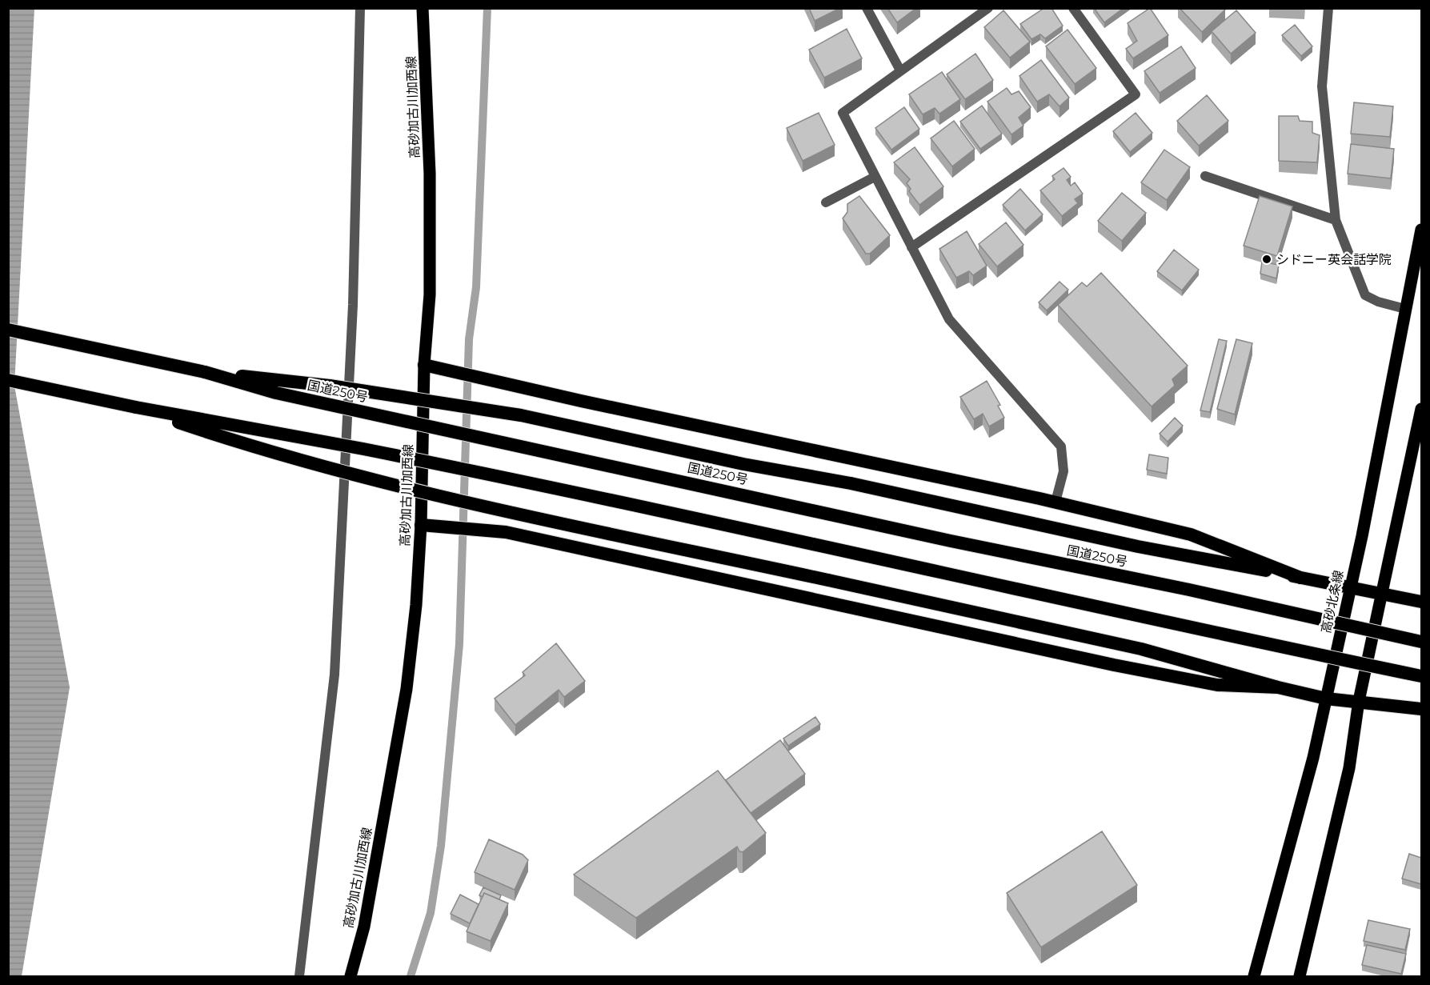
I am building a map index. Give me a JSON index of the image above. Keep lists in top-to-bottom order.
{
  "streets": {
    "highway": ["国道250号"],
    "main road": ["高砂加古川加西線", "高砂北条線"]
  },
  "places": ["シドニー英会話学院"]
}
